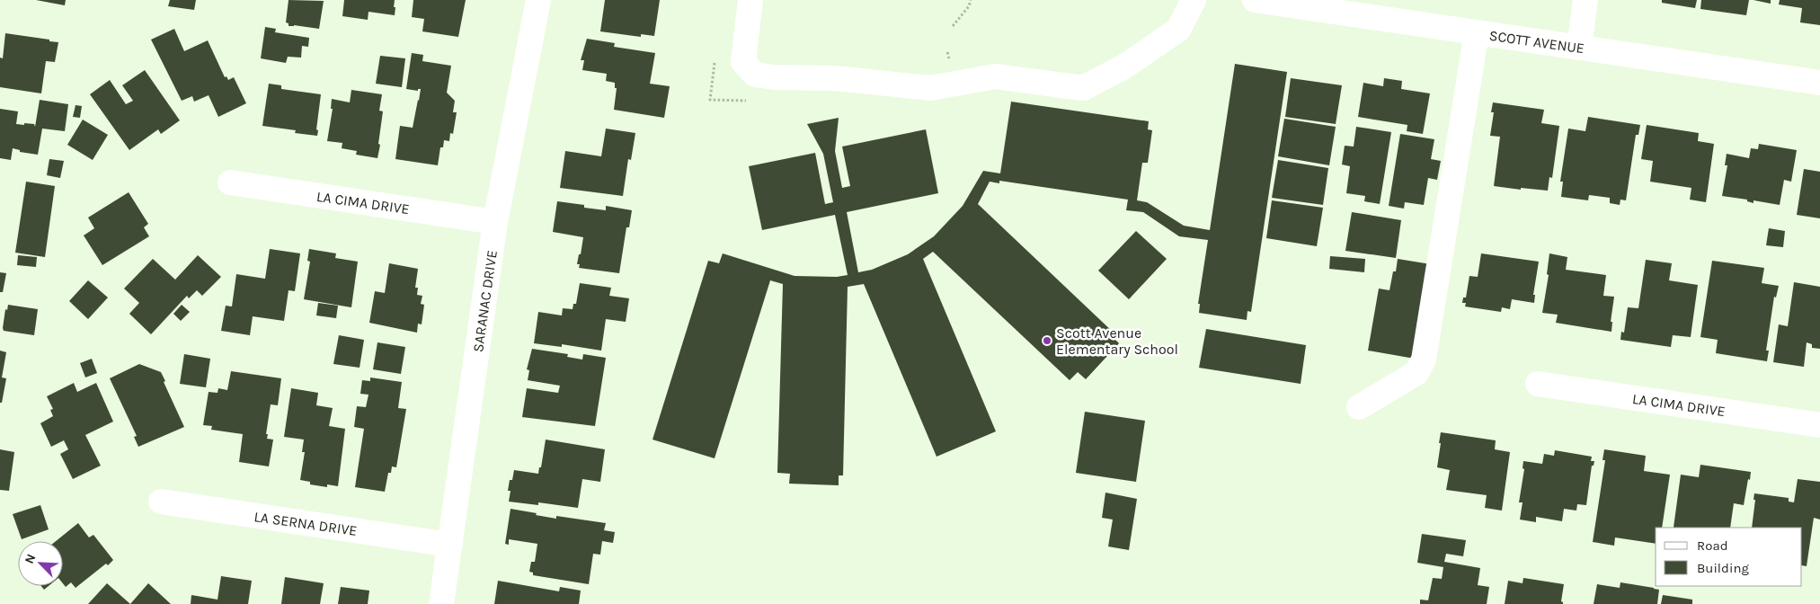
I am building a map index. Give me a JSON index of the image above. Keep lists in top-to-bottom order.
{
  "streets": {
    "street": [
      "SCOTT AVENUE",
      "LA CIMA DRIVE",
      "SARANAC DRIVE",
      "LA SERNA DRIVE"
    ]
  },
  "crossings": [
    ["LA CIMA DRIVE", "SARANAC DRIVE"],
    ["SARANAC DRIVE", "LA SERNA DRIVE"]
  ],
  "places": ["Scott Avenue Elementary School"],
  "legend": ["Road", "Building"],
  "north": "top left"
}
